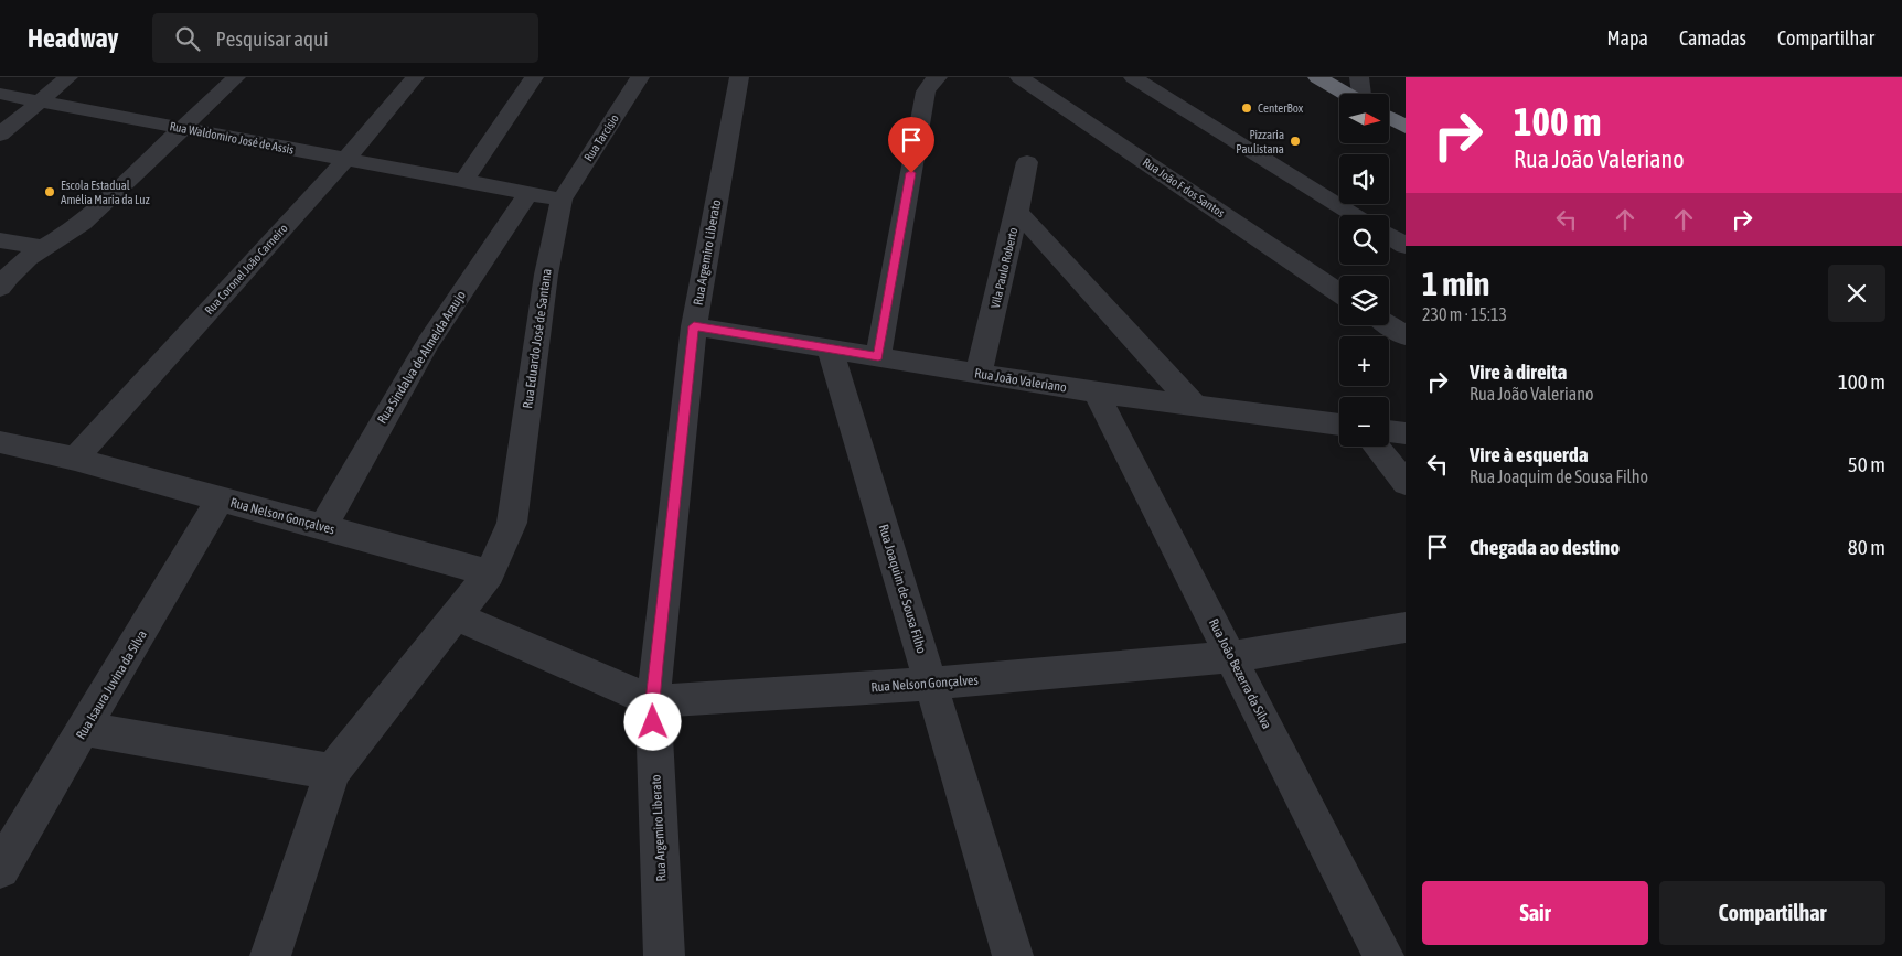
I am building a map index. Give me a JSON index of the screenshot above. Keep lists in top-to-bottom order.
{
  "streets": {
    "street": [
      "Rua Waldomiro José de Assis",
      "Rua Tarcisio",
      "Rua João F dos Santos",
      "Rua Argemiro Liberato",
      "Vila Paulo Roberto",
      "Rua Coronel João Carneiro",
      "Rua Eduardo José de Santana",
      "Rua Sindalva de Almeida Araujo",
      "Rua João Valeriano",
      "Rua Nelson Gonçalves",
      "Rua Joaquim de Sousa Filho",
      "Rua Joāo Bezerra da Silva",
      "Rua Isaura Juvina da Silva"
    ]
  },
  "crossings": [
    ["Rua Waldomiro José de Assis", "Rua Coronel João Carneiro"],
    ["Rua Tarcisio", "Rua Eduardo José de Santana"],
    ["Rua Argemiro Liberato", "Rua João Valeriano"],
    ["Rua Argemiro Liberato", "Rua Nelson Gonçalves"],
    ["Vila Paulo Roberto", "Rua João Valeriano"],
    ["Rua Coronel João Carneiro", "Rua Nelson Gonçalves"],
    ["Rua Eduardo José de Santana", "Rua Nelson Gonçalves"],
    ["Rua Sindalva de Almeida Araujo", "Rua Nelson Gonçalves"],
    ["Rua João Valeriano", "Rua Joaquim de Sousa Filho"],
    ["Rua João Valeriano", "Rua Joāo Bezerra da Silva"],
    ["Rua Nelson Gonçalves", "Rua Joaquim de Sousa Filho"],
    ["Rua Nelson Gonçalves", "Rua Joāo Bezerra da Silva"],
    ["Rua Nelson Gonçalves", "Rua Isaura Juvina da Silva"]
  ],
  "places": ["CenterBox", "Pizzaria Paulistana", "Escola Estadual Amélia Maria da Luz"],
  "north": "right",
  "page": {
    "header": "Headway",
    "search": "Pesquisar aqui",
    "nav": ["Mapa", "Camadas", "Compartilhar"],
    "turn": ["100 m", "Rua João Valeriano"],
    "map_buttons": ["+", "−"],
    "heading": ["1 min", "230 m · 15:13"],
    "list": [
      {
        "name": "Vire à direita",
        "note": "Rua João Valeriano",
        "value": "100 m"
      },
      {
        "name": "Vire à esquerda",
        "note": "Rua Joaquim de Sousa Filho",
        "value": "50 m"
      },
      {
        "name": "Chegada ao destino",
        "value": "80 m"
      }
    ],
    "buttons": ["Sair", "Compartilhar"]
  }
}
